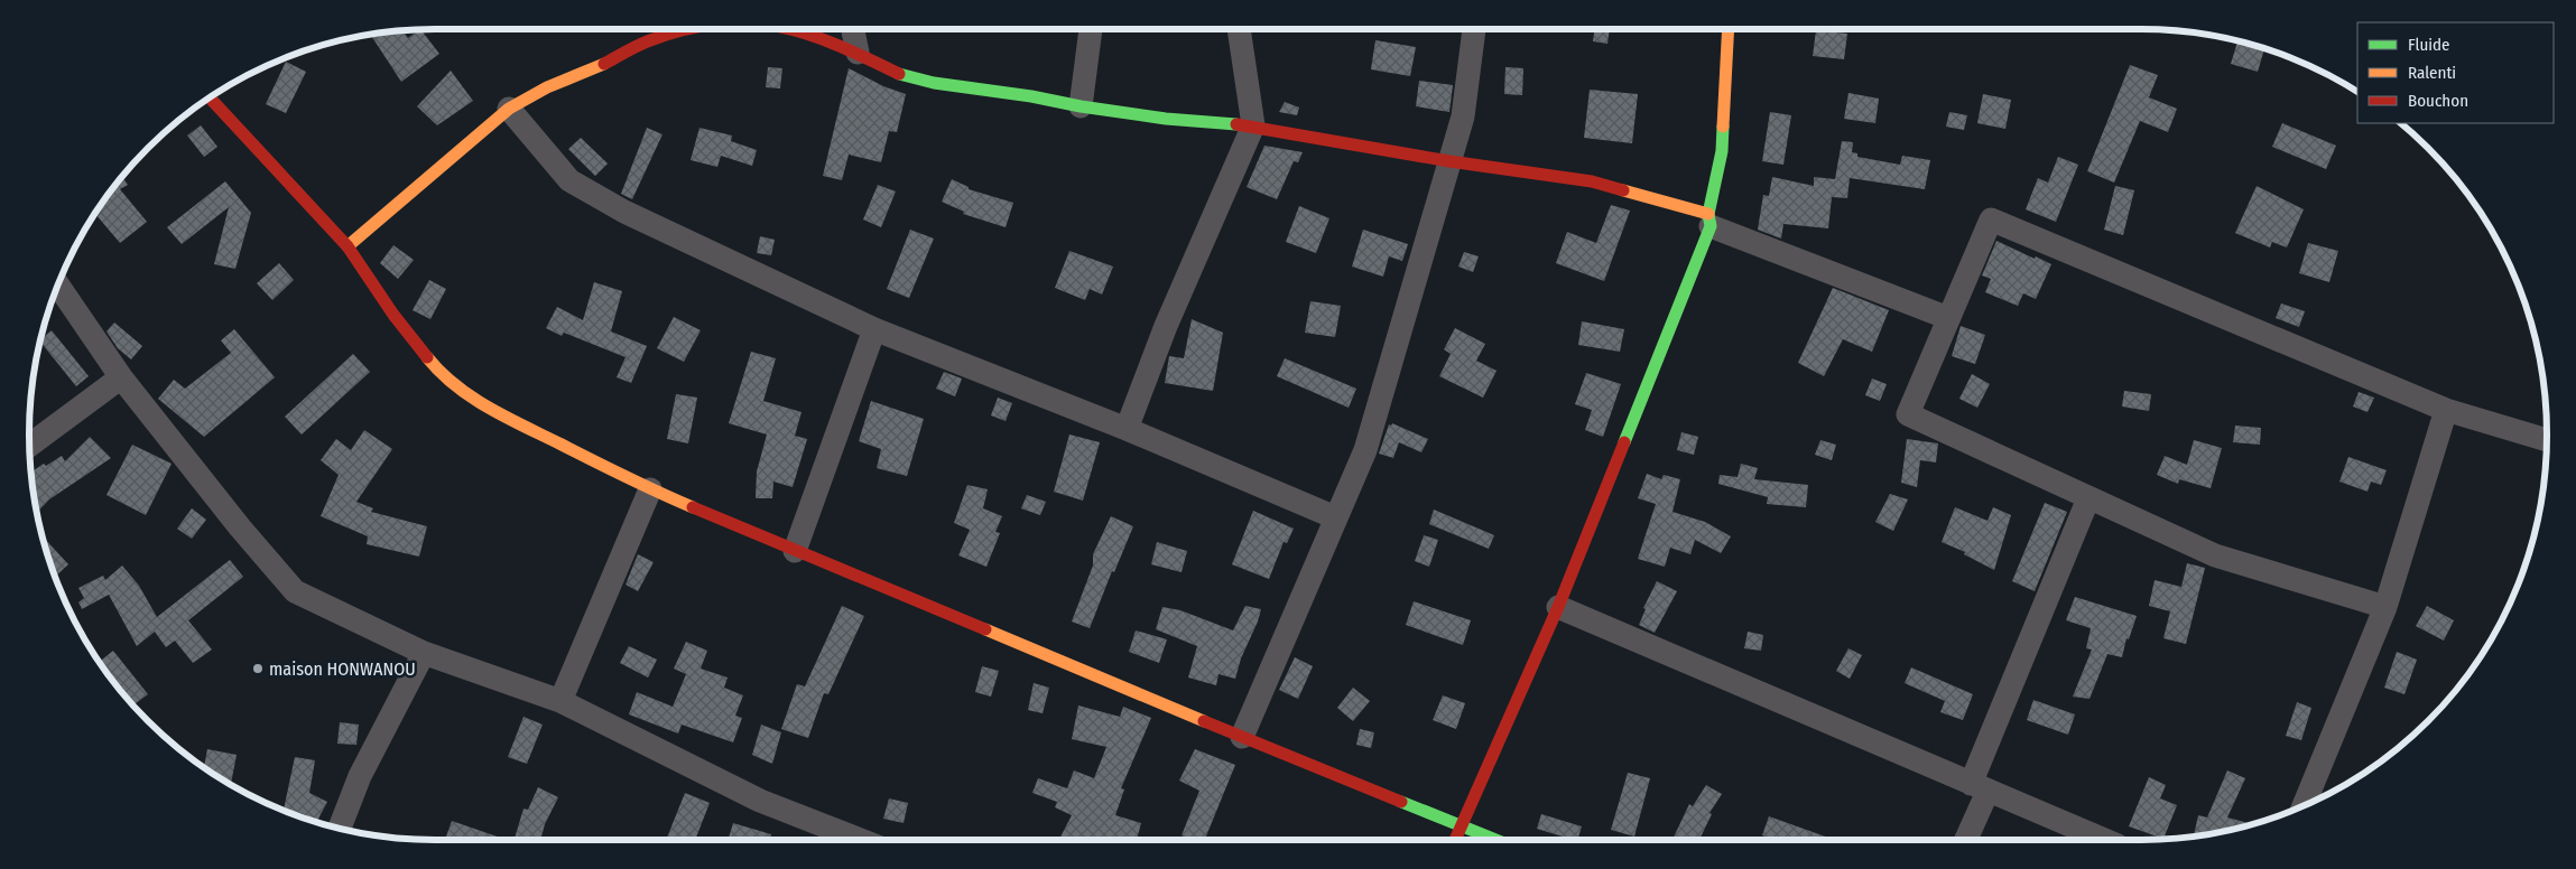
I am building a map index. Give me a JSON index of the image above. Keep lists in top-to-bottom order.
{
  "places": ["maison HONWANOU"],
  "legend": ["Fluide", "Ralenti", "Bouchon"]
}
